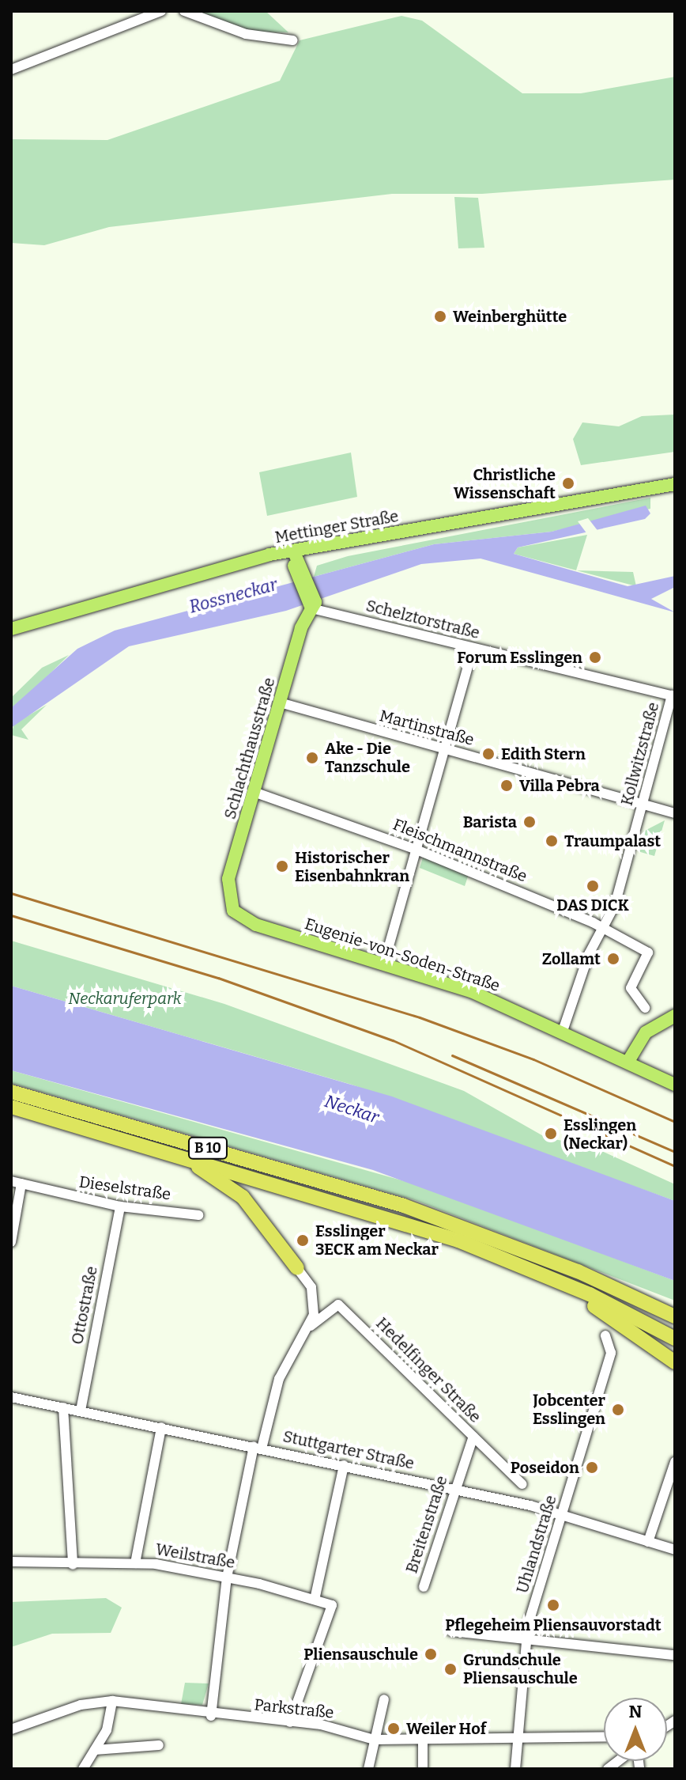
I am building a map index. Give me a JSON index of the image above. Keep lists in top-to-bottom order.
{
  "streets": {
    "highway": ["B 10"],
    "main road": ["Mettinger Straße", "Schlachthausstraße", "Eugenie-von-Soden-Straße"],
    "street": [
      "Schelztorstraße",
      "Martinstraße",
      "Kollwitzstraße",
      "Fleischmannstraße",
      "Dieselstraße",
      "Ottostraße",
      "Hedelfinger Straße",
      "Stuttgarter Straße",
      "Breitenstraße",
      "Uhlandstraße",
      "Weilstraße",
      "Parkstraße"
    ]
  },
  "crossings": [
    ["Schelztorstraße", "Schlachthausstraße"],
    ["Schelztorstraße", "Kollwitzstraße"],
    ["Martinstraße", "Schlachthausstraße"],
    ["Martinstraße", "Kollwitzstraße"],
    ["Schlachthausstraße", "Fleischmannstraße"],
    ["Schlachthausstraße", "Eugenie-von-Soden-Straße"],
    ["Kollwitzstraße", "Fleischmannstraße"],
    ["Kollwitzstraße", "Eugenie-von-Soden-Straße"],
    ["Dieselstraße", "Ottostraße"],
    ["Ottostraße", "Stuttgarter Straße"],
    ["Hedelfinger Straße", "Breitenstraße"],
    ["Stuttgarter Straße", "Breitenstraße"],
    ["Stuttgarter Straße", "Uhlandstraße"],
    ["Uhlandstraße", "Parkstraße"],
    ["Weilstraße", "Parkstraße"]
  ],
  "water": ["Rossneckar", "Neckar"],
  "parks": ["Neckaruferpark"],
  "places": [
    "Weinberghütte",
    "Christliche Wissenschaft",
    "Forum Esslingen",
    "Edith Stern",
    "Ake - Die Tanzschule",
    "Villa Pebra",
    "Barista",
    "Traumpalast",
    "Historischer Eisenbahnkran",
    "DAS DICK",
    "Zollamt",
    "Esslingen (Neckar)",
    "Esslinger 3ECK am Neckar",
    "Jobcenter Esslingen",
    "Poseidon",
    "Pflegeheim Pliensauvorstadt",
    "Pliensauschule",
    "Grundschule Pliensauschule",
    "Weiler Hof"
  ],
  "north": "top"
}
